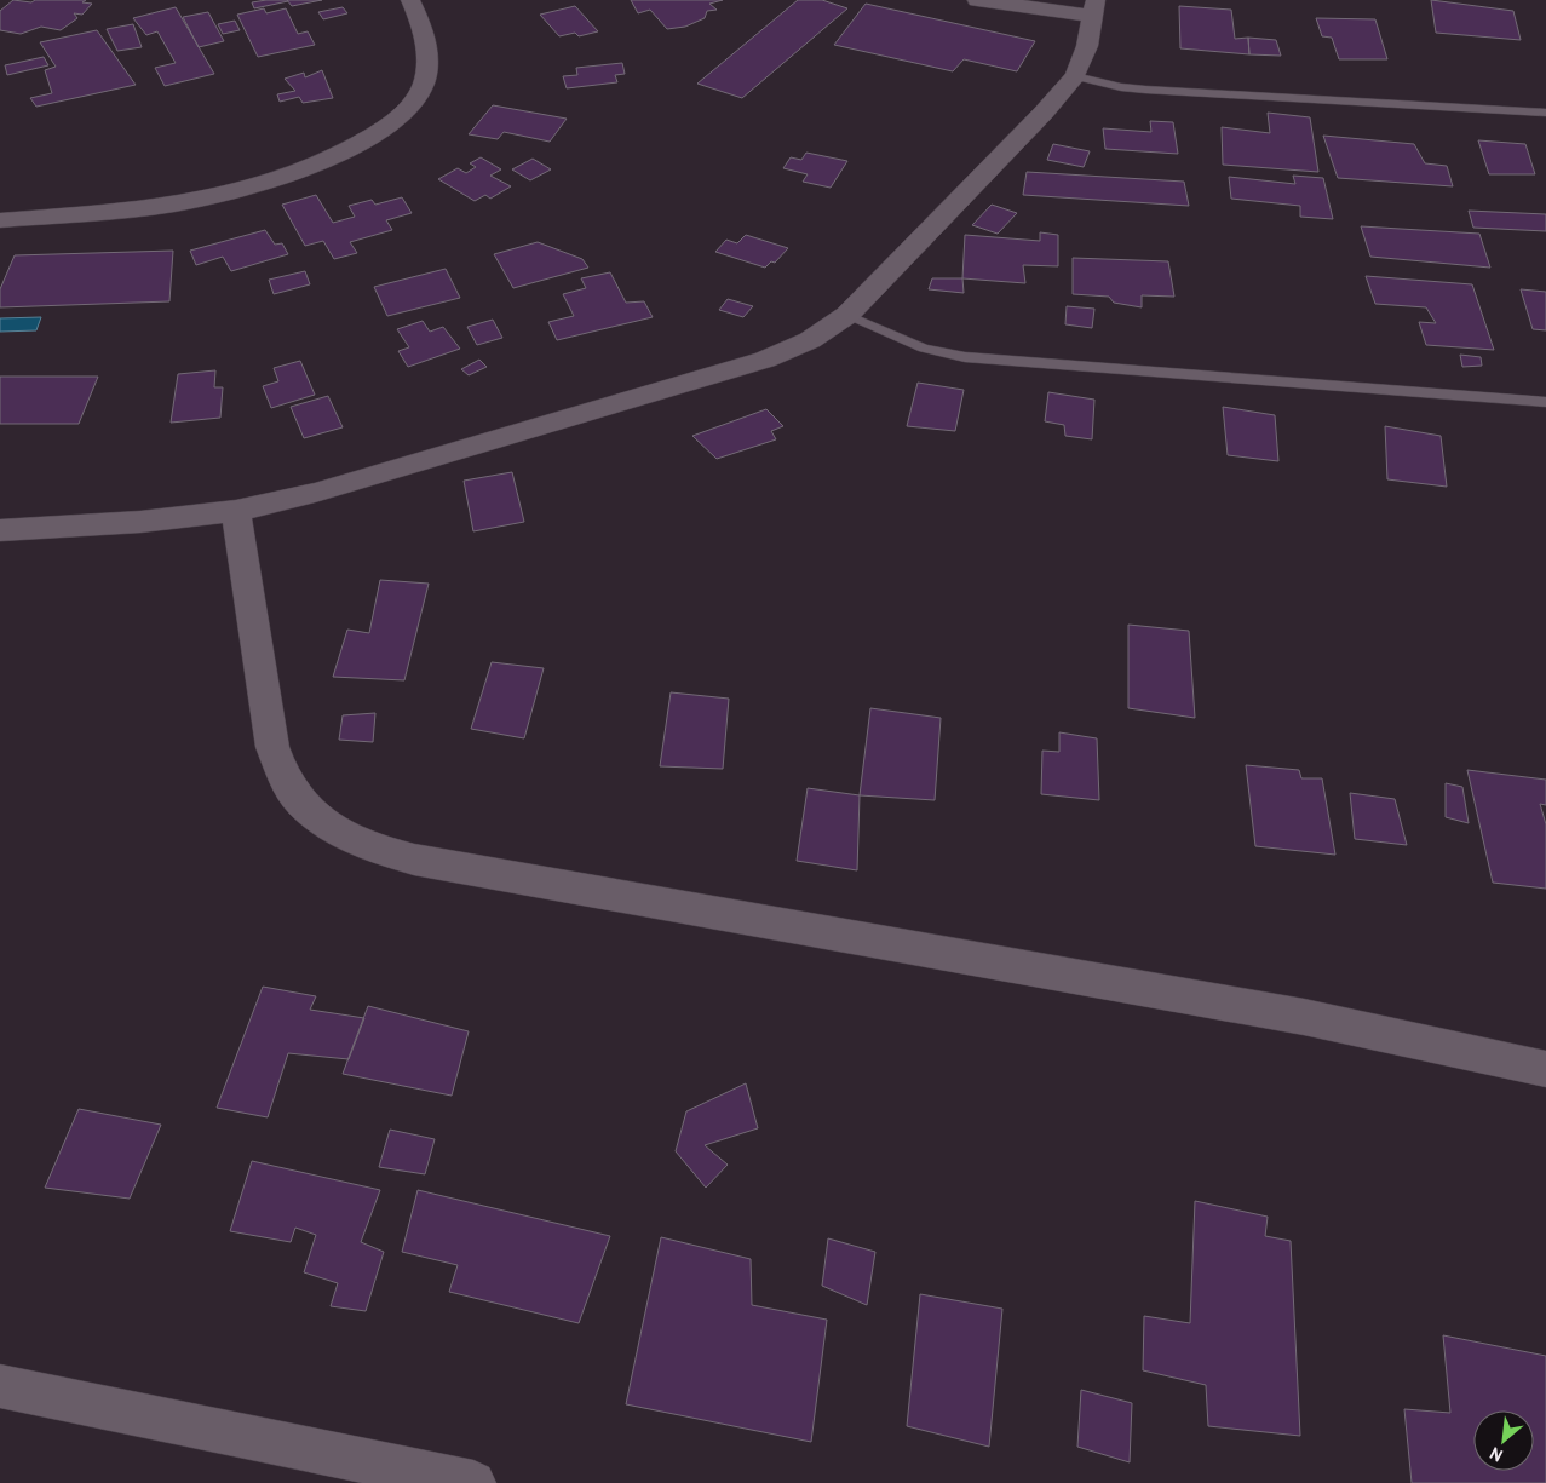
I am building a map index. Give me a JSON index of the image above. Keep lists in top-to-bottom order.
{
  "north": "bottom left"
}
